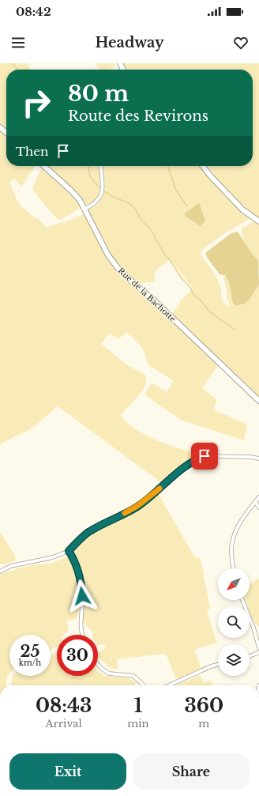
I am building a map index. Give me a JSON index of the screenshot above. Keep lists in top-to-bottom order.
{
  "streets": {
    "street": ["Rue de la Bachotte"]
  },
  "north": "bottom left",
  "page": {
    "status": "08:42",
    "header": "Headway",
    "turn": ["80 m", "Route des Revirons"],
    "then": "Then",
    "speed": "25 km/h",
    "limit": "30",
    "eta": [
      "08:43",
      "Arrival",
      "1",
      "min",
      "360",
      "m"
    ],
    "buttons": ["Exit", "Share"]
  }
}
